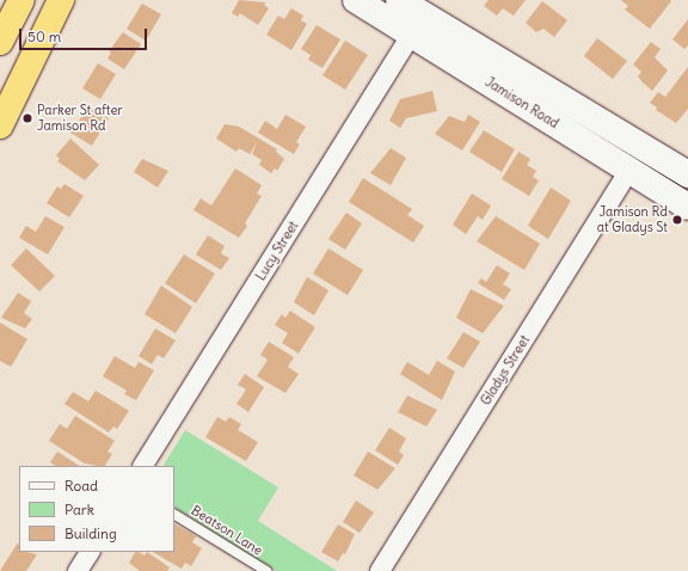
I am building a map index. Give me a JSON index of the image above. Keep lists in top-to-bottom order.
{
  "streets": {
    "main road": ["Jamison Road"],
    "street": ["Lucy Street", "Gladys Street"],
    "lane": ["Beatson Lane"]
  },
  "crossings": [
    ["Jamison Road", "Lucy Street"],
    ["Jamison Road", "Gladys Street"]
  ],
  "places": ["Parker St after Jamison Rd", "Jamison Rd at Gladys St"],
  "legend": ["Road", "Park", "Building"],
  "scale_bar": "50 m"
}
